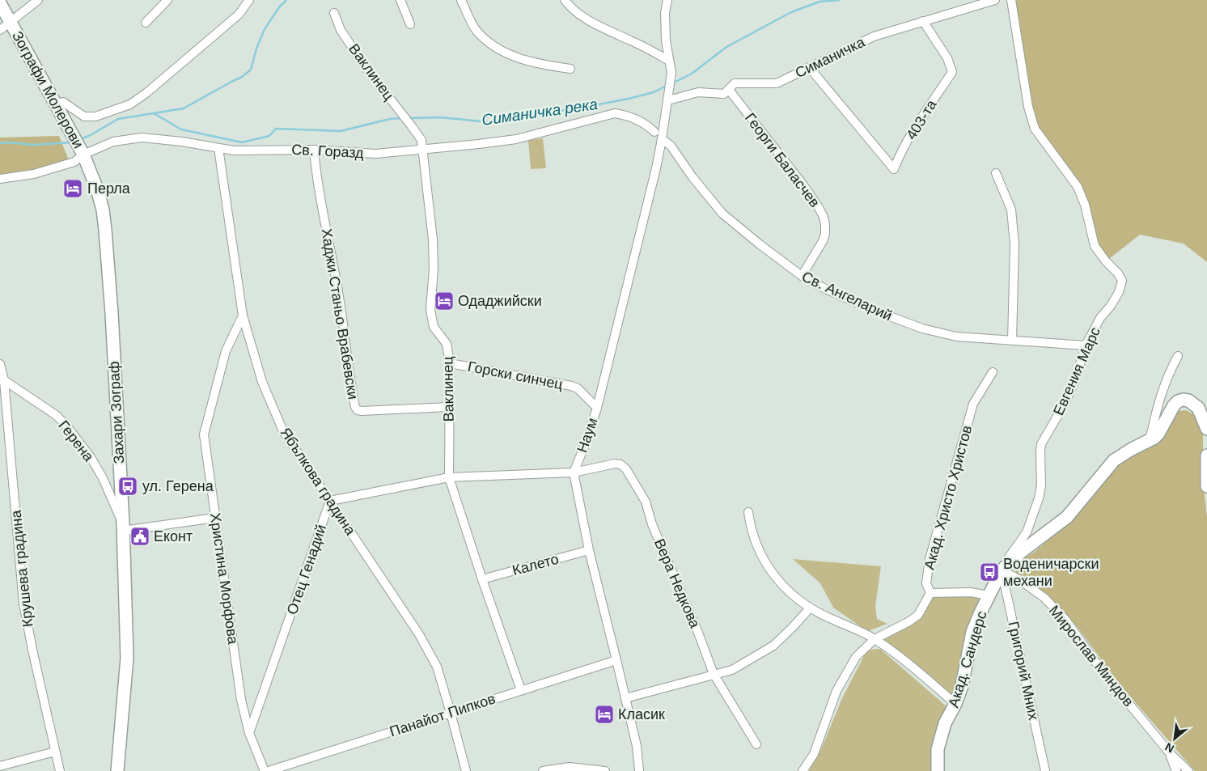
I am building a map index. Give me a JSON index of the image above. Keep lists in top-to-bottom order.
{
  "streets": {
    "street": [
      "Симаничка",
      "Ваклинец",
      "Зографи Молерови",
      "403-та",
      "Св. Горазд",
      "Георги Баласчев",
      "Св. Ангеларий",
      "Хаджи Станьо Врабевски",
      "Евгения Марс",
      "Горски синчец",
      "Захари Зограф",
      "Наум",
      "Герена",
      "Ябълкова градина",
      "Акад. Христо Христов",
      "Калето",
      "Крушева градина",
      "Отец Генадий",
      "Христина Морфова",
      "Вера Недкова",
      "Мирослав Миндов",
      "Акад. Сандерс",
      "Григорий Мних",
      "Панайот Пипков"
    ]
  },
  "crossings": [
    ["Симаничка", "403-та"],
    ["Симаничка", "Георги Баласчев"],
    ["Симаничка", "Наум"],
    ["Ваклинец", "Св. Горазд"],
    ["Ваклинец", "Хаджи Станьо Врабевски"],
    ["Ваклинец", "Горски синчец"],
    ["Ваклинец", "Калето"],
    ["Ваклинец", "Панайот Пипков"],
    ["Зографи Молерови", "Св. Горазд"],
    ["Зографи Молерови", "Захари Зограф"],
    ["Св. Горазд", "Хаджи Станьо Врабевски"],
    ["Св. Горазд", "Захари Зограф"],
    ["Св. Горазд", "Ябълкова градина"],
    ["Георги Баласчев", "Св. Ангеларий"],
    ["Св. Ангеларий", "Евгения Марс"],
    ["Св. Ангеларий", "Наум"],
    ["Евгения Марс", "Мирослав Миндов"],
    ["Евгения Марс", "Акад. Сандерс"],
    ["Евгения Марс", "Григорий Мних"],
    ["Горски синчец", "Наум"],
    ["Захари Зограф", "Герена"],
    ["Наум", "Вера Недкова"],
    ["Герена", "Крушева градина"],
    ["Ябълкова градина", "Отец Генадий"],
    ["Ябълкова градина", "Христина Морфова"],
    ["Ябълкова градина", "Панайот Пипков"],
    ["Отец Генадий", "Христина Морфова"],
    ["Мирослав Миндов", "Акад. Сандерс"],
    ["Мирослав Миндов", "Григорий Мних"],
    ["Акад. Сандерс", "Григорий Мних"]
  ],
  "water": ["Симаничка река"],
  "places": {
    "hotel": ["Перла", "Одаджийски", "Класик"],
    "bus stop": ["ул. Герена", "Воденичарски механи"],
    "public building": ["Еконт"]
  },
  "north": "bottom left"
}
